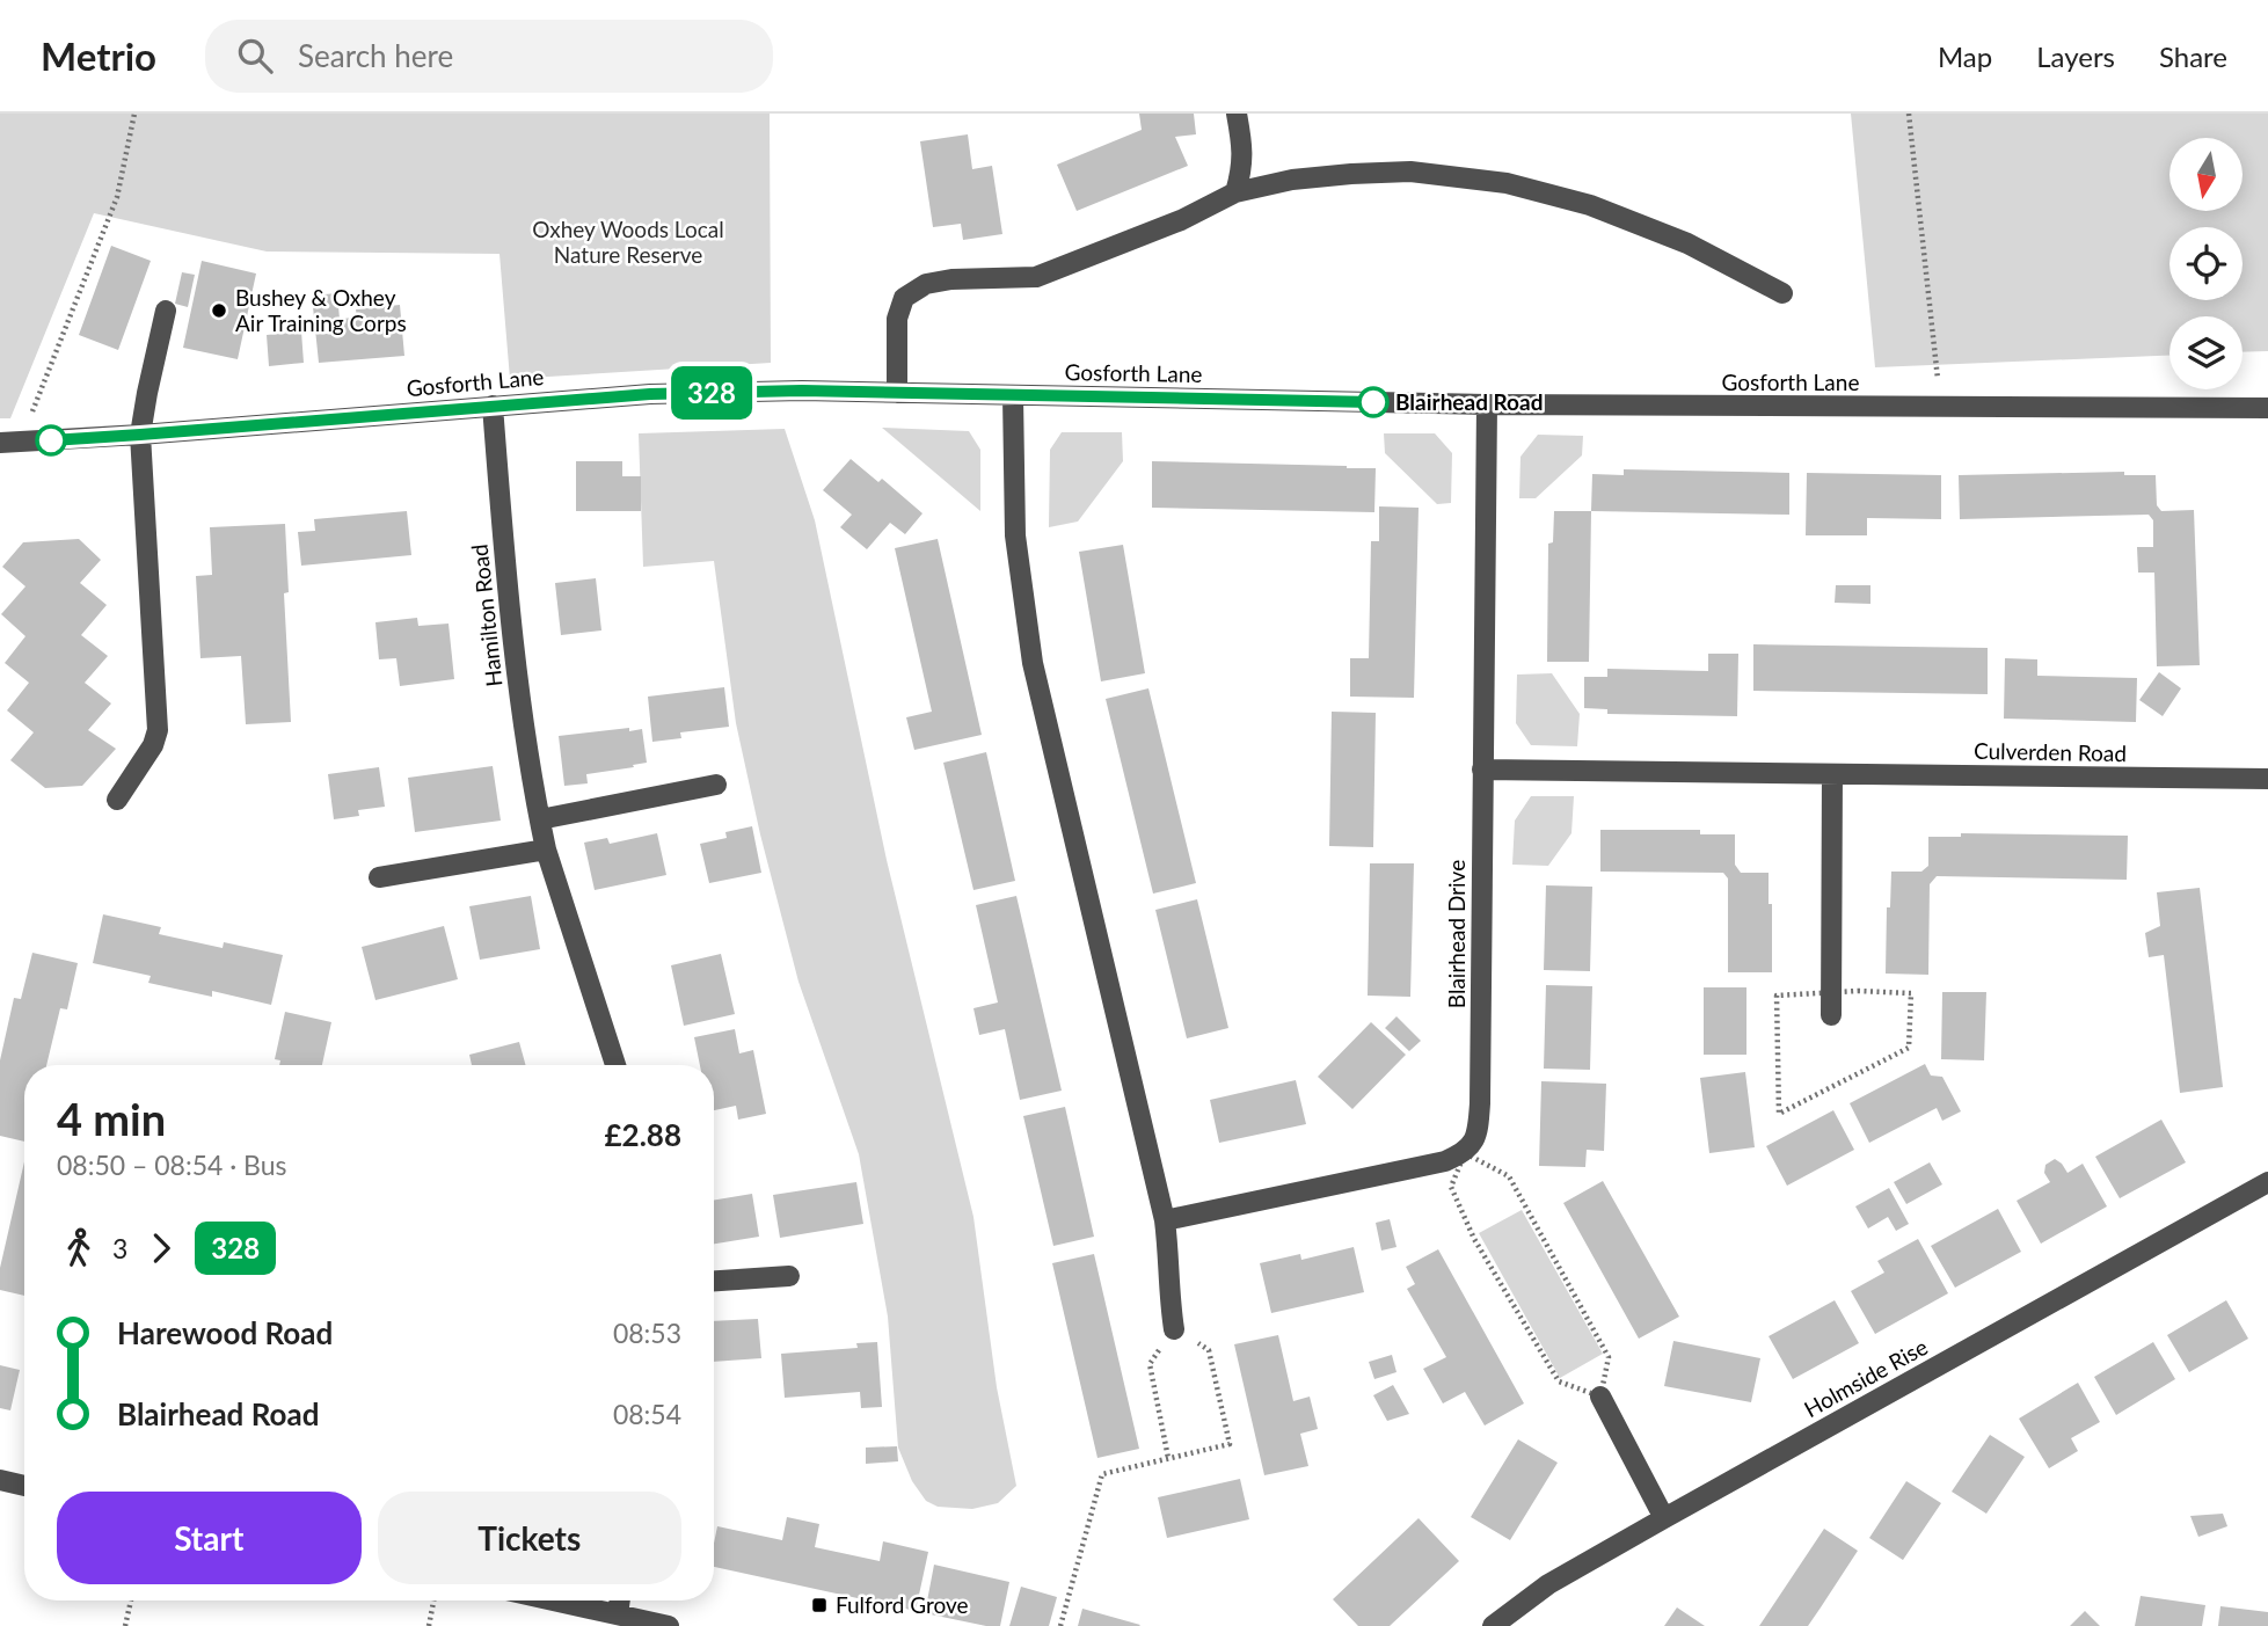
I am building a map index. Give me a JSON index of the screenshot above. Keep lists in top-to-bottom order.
{
  "streets": {
    "street": [
      "Gosforth Lane",
      "Hamilton Road",
      "Culverden Road",
      "Blairhead Drive",
      "Holmside Rise"
    ]
  },
  "crossings": [
    ["Gosforth Lane", "Hamilton Road"],
    ["Gosforth Lane", "Blairhead Drive"],
    ["Culverden Road", "Blairhead Drive"]
  ],
  "parks": ["Oxhey Woods Local Nature Reserve"],
  "places": {
    "other": ["Bushey & Oxhey Air Training Corps", "Blairhead Road"],
    "transit": ["Fulford Grove"]
  },
  "lines": ["bus line 328"],
  "north": "bottom",
  "page": {
    "header": "Metrio",
    "search": "Search here",
    "nav": ["Map", "Layers", "Share"],
    "on_map": "328",
    "heading": ["4 min", "08:50 – 08:54 · Bus", "£2.88"],
    "legs": ["3", "328"],
    "list": [
      {
        "name": "Harewood Road",
        "value": "08:53"
      },
      {
        "name": "Blairhead Road",
        "value": "08:54"
      }
    ],
    "buttons": ["Start", "Tickets"]
  }
}
